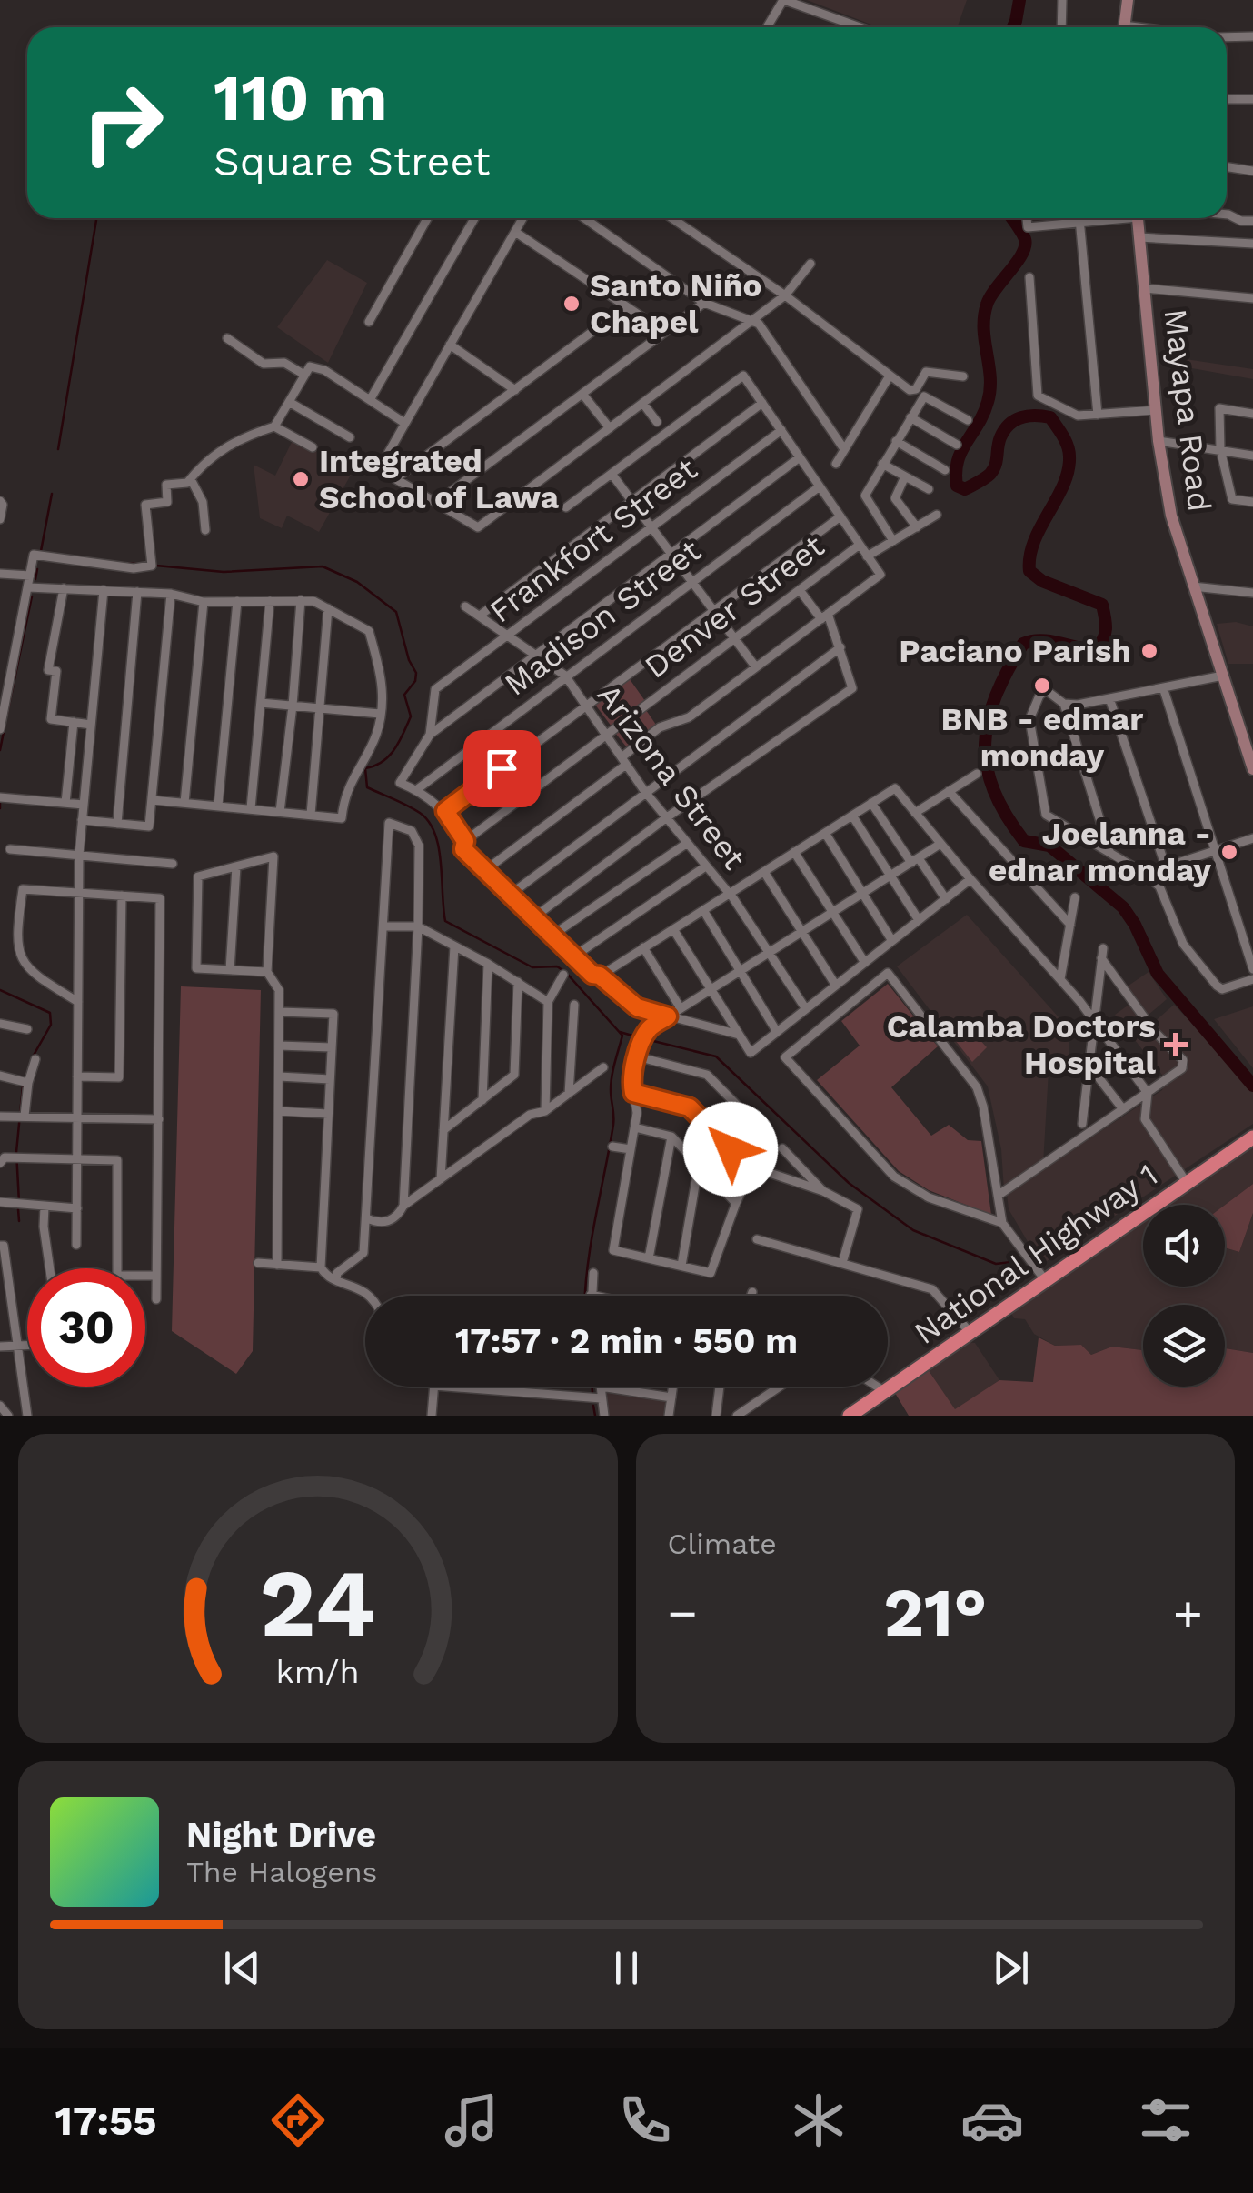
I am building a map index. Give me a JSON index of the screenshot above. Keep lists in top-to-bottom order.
{
  "streets": {
    "highway": ["National Highway 1"],
    "main road": ["Mayapa Road"],
    "street": [
      "Frankfort Street",
      "Denver Street",
      "Madison Street",
      "Arizona Street"
    ]
  },
  "crossings": [
    ["Frankfort Street", "Arizona Street"],
    ["Denver Street", "Arizona Street"],
    ["Madison Street", "Arizona Street"]
  ],
  "places": {
    "other": [
      "Santo Niño Chapel",
      "Integrated School of Lawa",
      "Paciano Parish",
      "BNB - edmar monday",
      "Joelanna - ednar monday"
    ],
    "health": ["Calamba Doctors Hospital"]
  },
  "page": {
    "turn": ["110 m", "Square Street"],
    "limit": "30",
    "trip": "17:57 · 2 min · 550 m",
    "tile": "Climate",
    "heat": ["−", "21°", "+"],
    "song": ["Night Drive", "The Halogens"],
    "tabs": "17:55",
    "gauge": ["24", "km/h"]
  }
}
